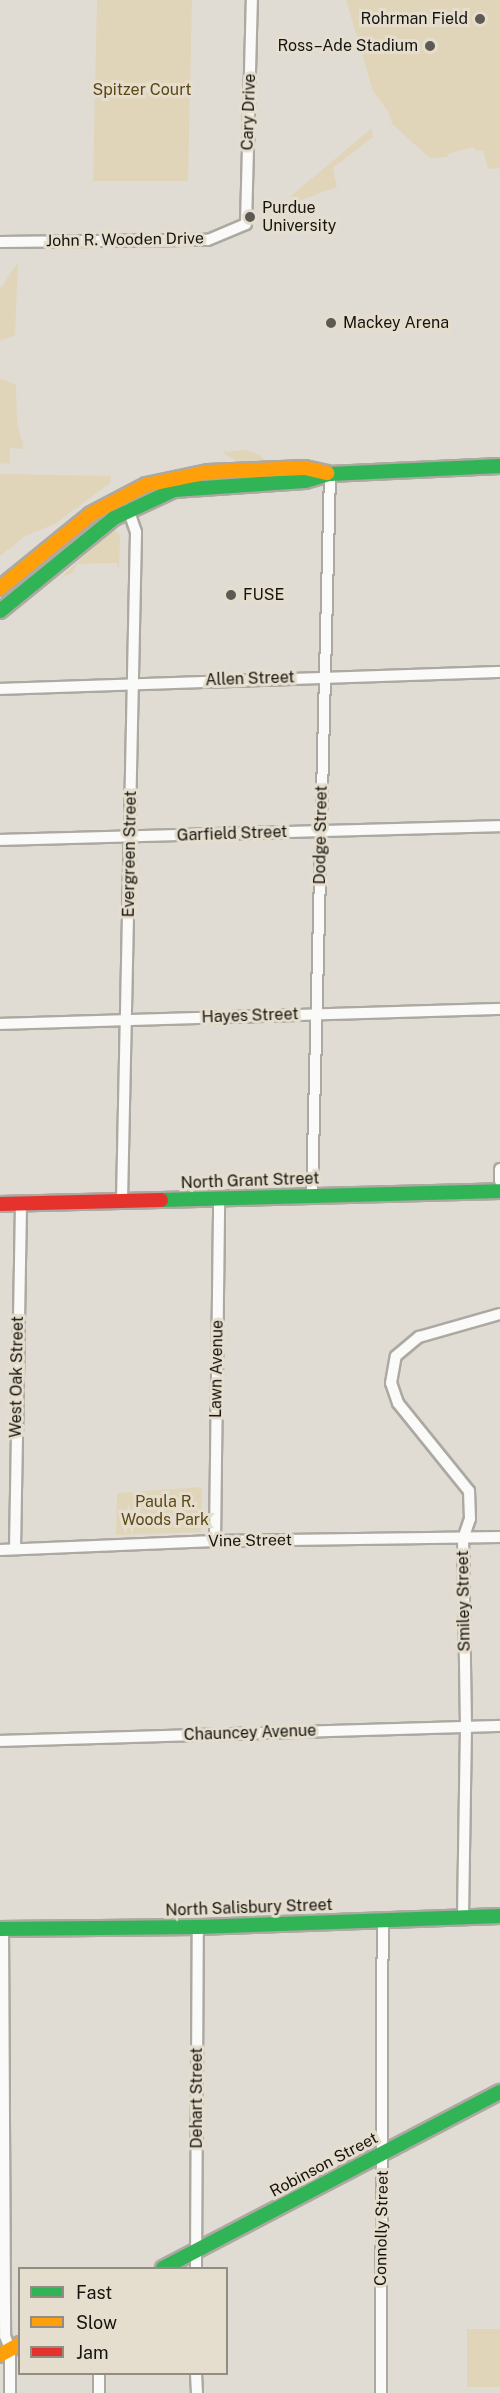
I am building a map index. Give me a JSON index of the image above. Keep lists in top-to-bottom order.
{
  "streets": {
    "street": [
      "Cary Drive",
      "John R. Wooden Drive",
      "Allen Street",
      "Garfield Street",
      "Dodge Street",
      "Evergreen Street",
      "Hayes Street",
      "North Grant Street",
      "Lawn Avenue",
      "West Oak Street",
      "Vine Street",
      "Smiley Street",
      "Chauncey Avenue",
      "North Salisbury Street",
      "Dehart Street",
      "Robinson Street",
      "Connolly Street"
    ]
  },
  "crossings": [
    ["Cary Drive", "John R. Wooden Drive"],
    ["Allen Street", "Dodge Street"],
    ["Allen Street", "Evergreen Street"],
    ["Garfield Street", "Dodge Street"],
    ["Garfield Street", "Evergreen Street"],
    ["Dodge Street", "Hayes Street"],
    ["Dodge Street", "North Grant Street"],
    ["Evergreen Street", "Hayes Street"],
    ["Evergreen Street", "North Grant Street"],
    ["North Grant Street", "Lawn Avenue"],
    ["North Grant Street", "West Oak Street"],
    ["Lawn Avenue", "Vine Street"],
    ["West Oak Street", "Vine Street"],
    ["Vine Street", "Smiley Street"],
    ["Smiley Street", "Chauncey Avenue"],
    ["Smiley Street", "North Salisbury Street"],
    ["North Salisbury Street", "Dehart Street"],
    ["North Salisbury Street", "Connolly Street"],
    ["Dehart Street", "Robinson Street"],
    ["Robinson Street", "Connolly Street"]
  ],
  "parks": ["Spitzer Court", "Paula R. Woods Park"],
  "places": [
    "Rohrman Field",
    "Ross–Ade Stadium",
    "Purdue University",
    "Mackey Arena",
    "FUSE"
  ],
  "legend": ["Fast", "Slow", "Jam"]
}
